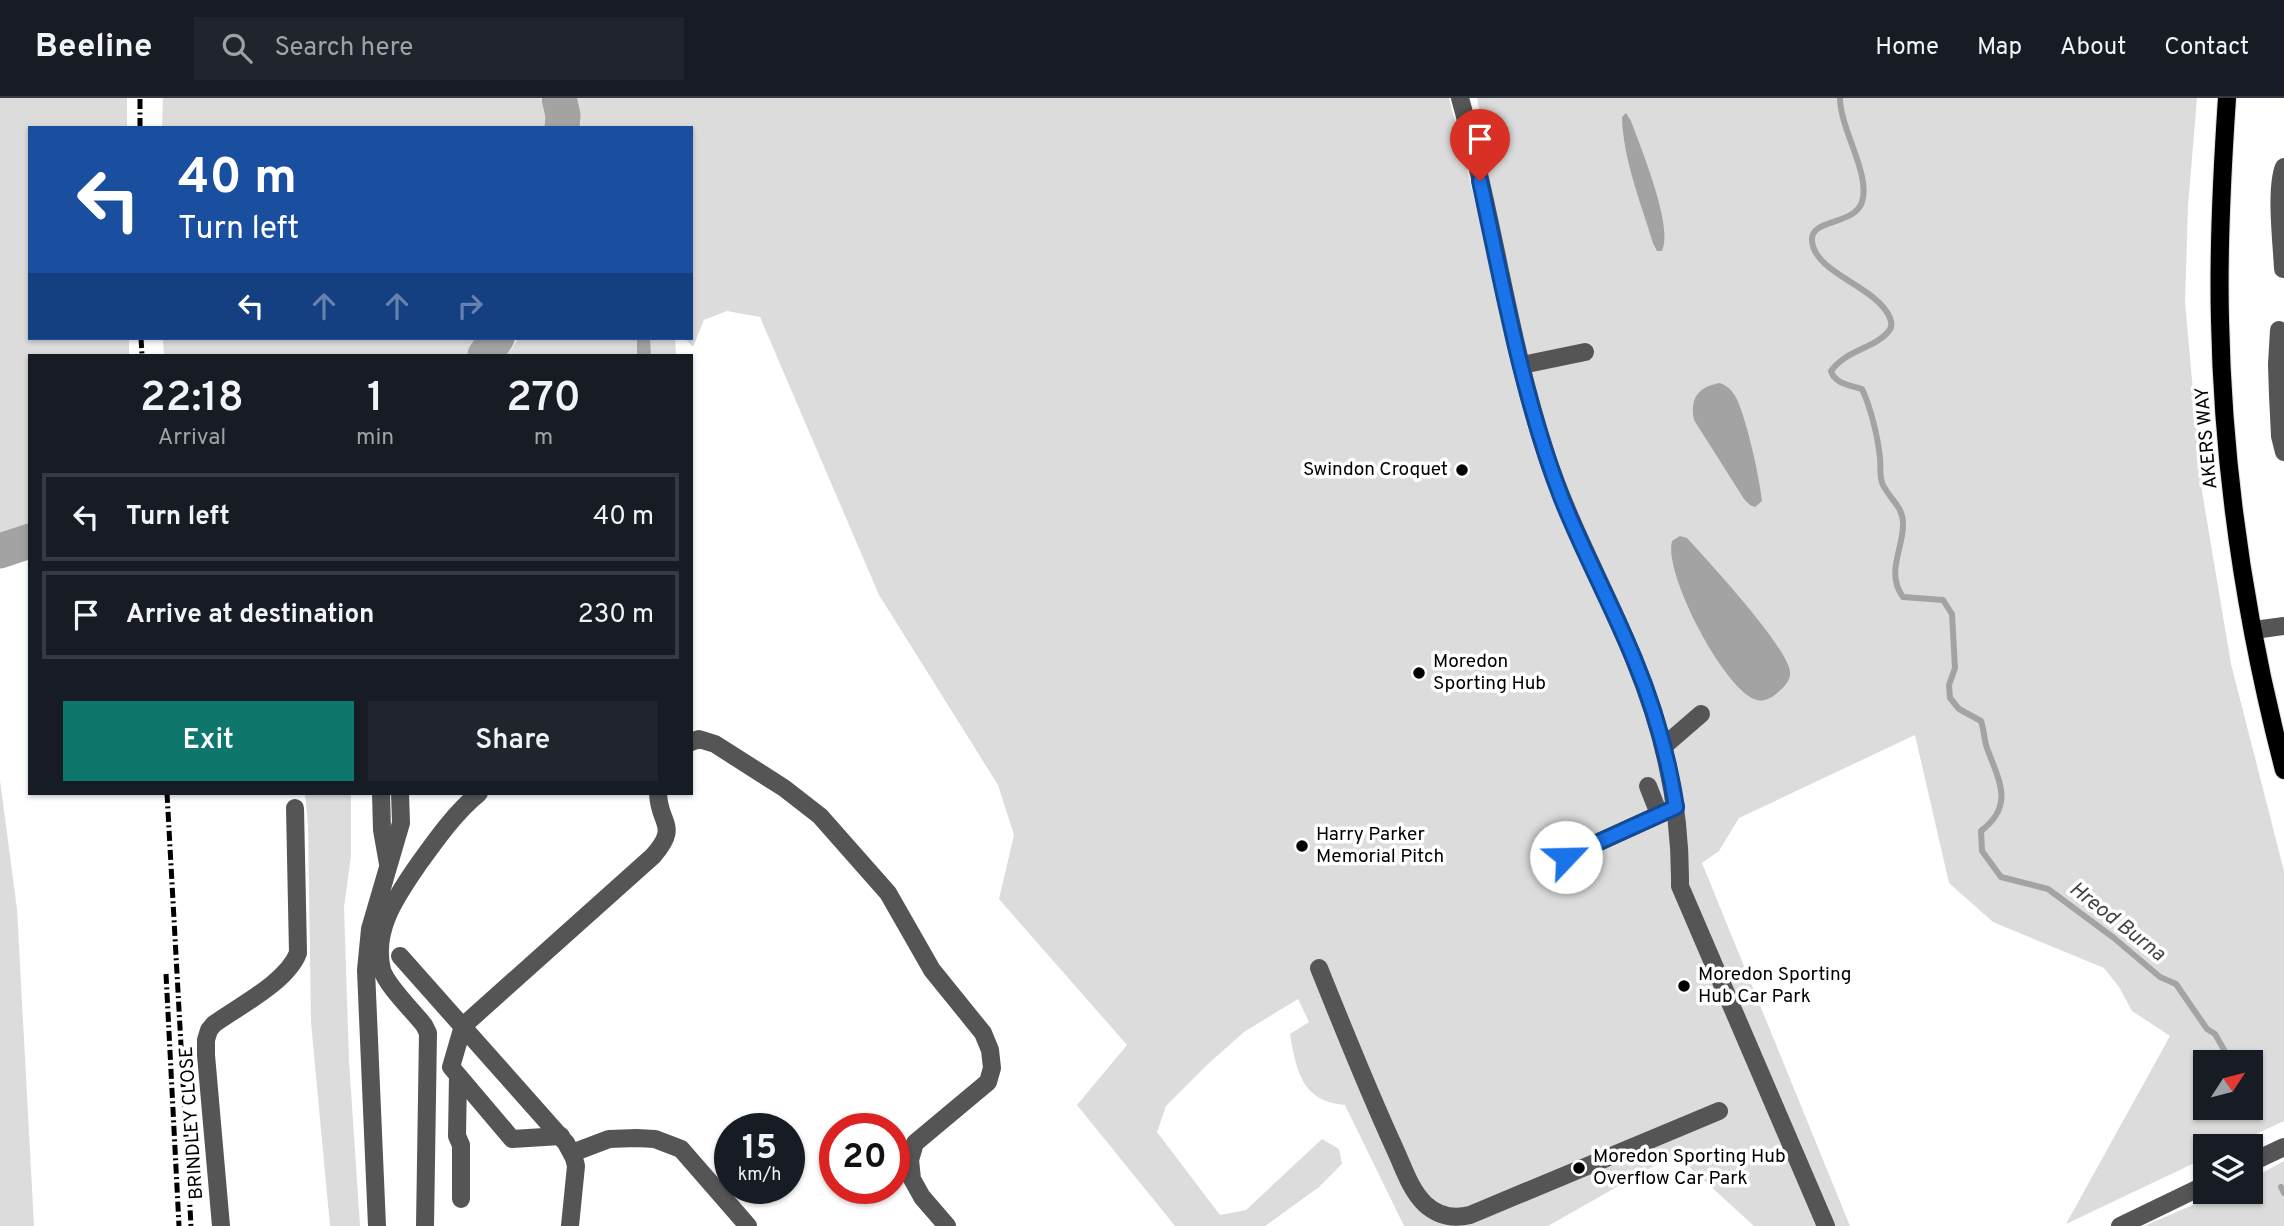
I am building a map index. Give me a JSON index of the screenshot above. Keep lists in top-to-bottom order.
{
  "streets": {
    "main road": ["AKERS WAY"],
    "street": ["BRINDLEY CLOSE"]
  },
  "water": ["Hreod Burna"],
  "places": [
    "Swindon Croquet",
    "Moredon Sporting Hub",
    "Harry Parker Memorial Pitch",
    "Moredon Sporting Hub Car Park",
    "Moredon Sporting Hub Overflow Car Park"
  ],
  "north": "top right",
  "page": {
    "header": "Beeline",
    "search": "Search here",
    "nav": [
      "Home",
      "Map",
      "About",
      "Contact"
    ],
    "turn": ["40 m", "Turn left"],
    "eta": [
      "22:18",
      "Arrival",
      "1",
      "min",
      "270",
      "m"
    ],
    "list": [
      {
        "name": "Turn left",
        "value": "40 m"
      },
      {
        "name": "Arrive at destination",
        "value": "230 m"
      }
    ],
    "buttons": ["Exit", "Share"],
    "speed": "15 km/h",
    "limit": "20"
  }
}
